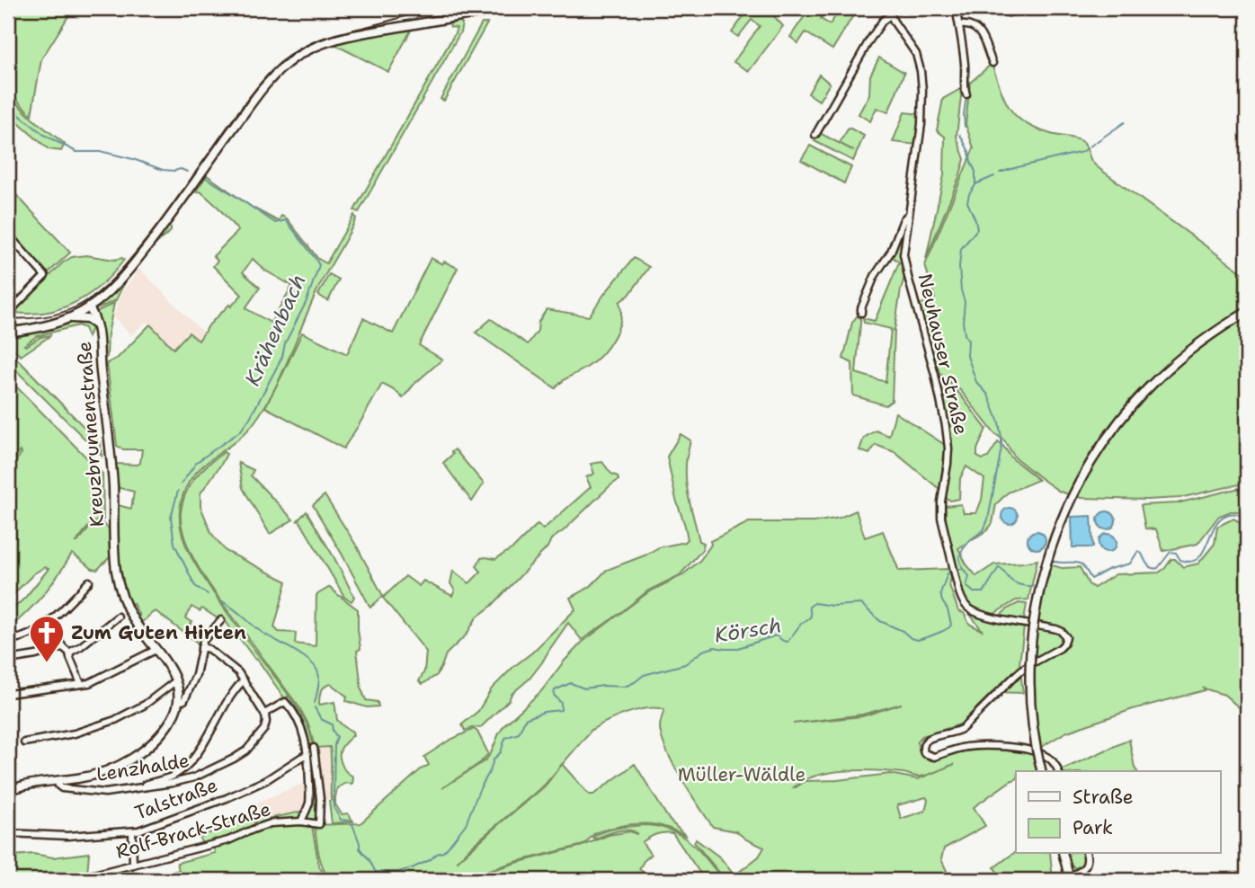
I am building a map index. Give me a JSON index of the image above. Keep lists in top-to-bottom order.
{
  "streets": {
    "main road": ["Kreuzbrunnenstraße"],
    "street": [
      "Neuhauser Straße",
      "Lenzhalde",
      "Talstraße",
      "Rolf-Brack-Straße"
    ]
  },
  "water": ["Krähenbach", "Körsch"],
  "parks": ["Müller-Wäldle"],
  "places": {
    "church": ["Zum Guten Hirten"]
  },
  "legend": ["Straße", "Park"]
}
